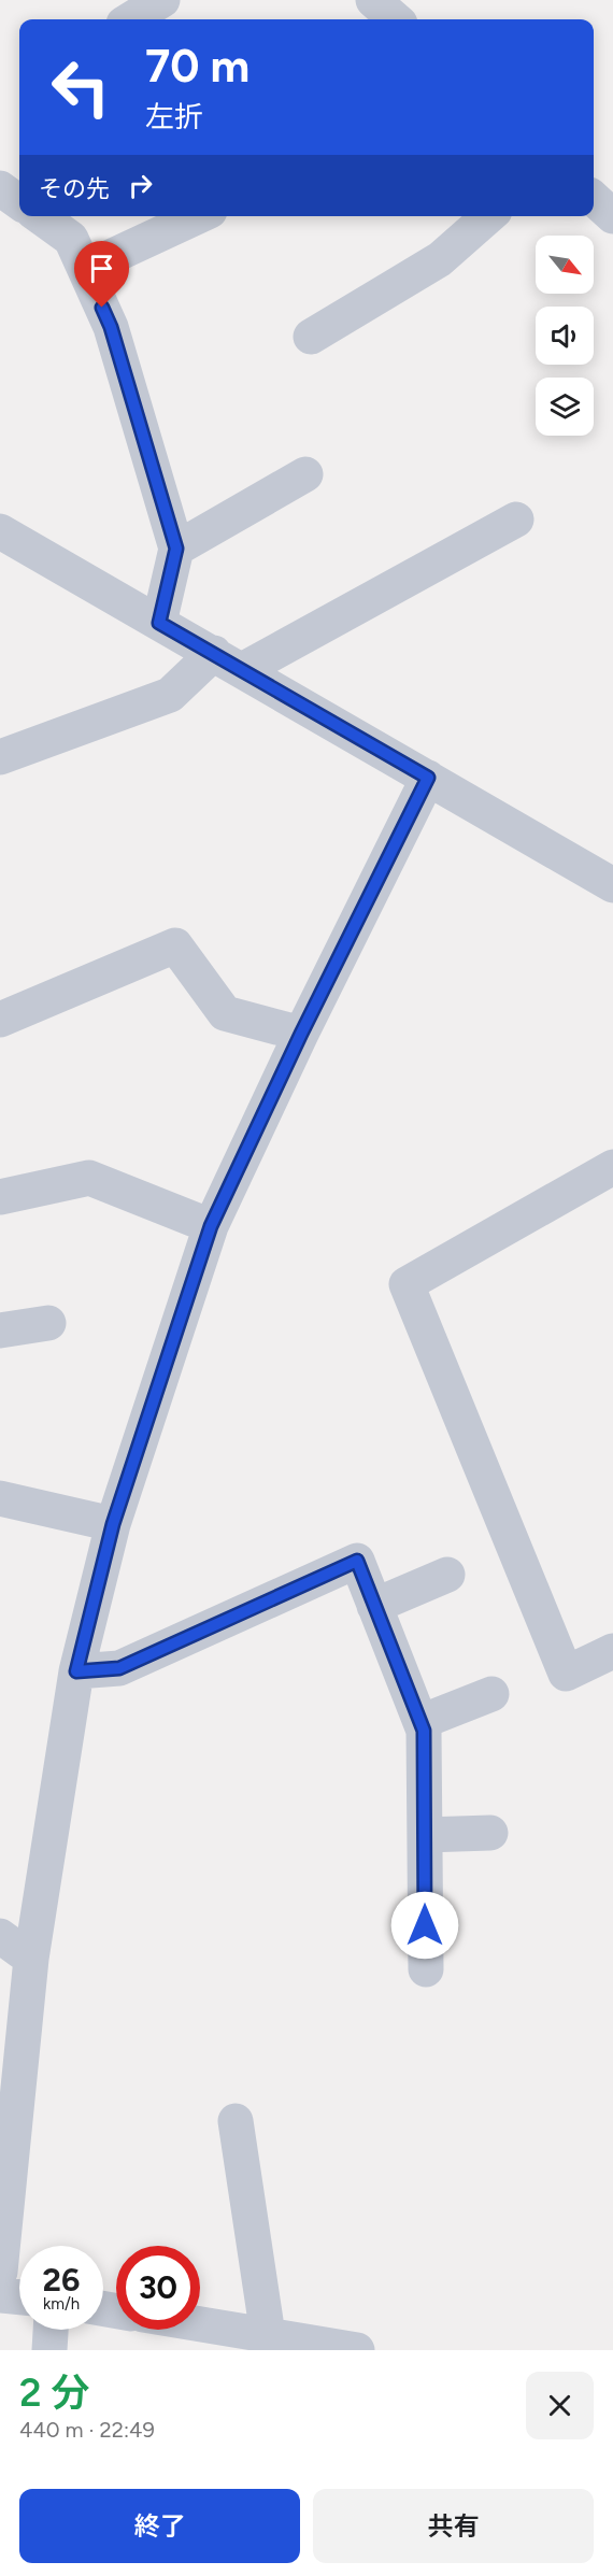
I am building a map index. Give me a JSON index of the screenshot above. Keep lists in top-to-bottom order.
{
  "north": "bottom right",
  "page": {
    "turn": ["70 m", "左折"],
    "then": "その先",
    "speed": "26 km/h",
    "limit": "30",
    "heading": ["2 分", "440 m · 22:49"],
    "buttons": ["終了", "共有"]
  }
}
